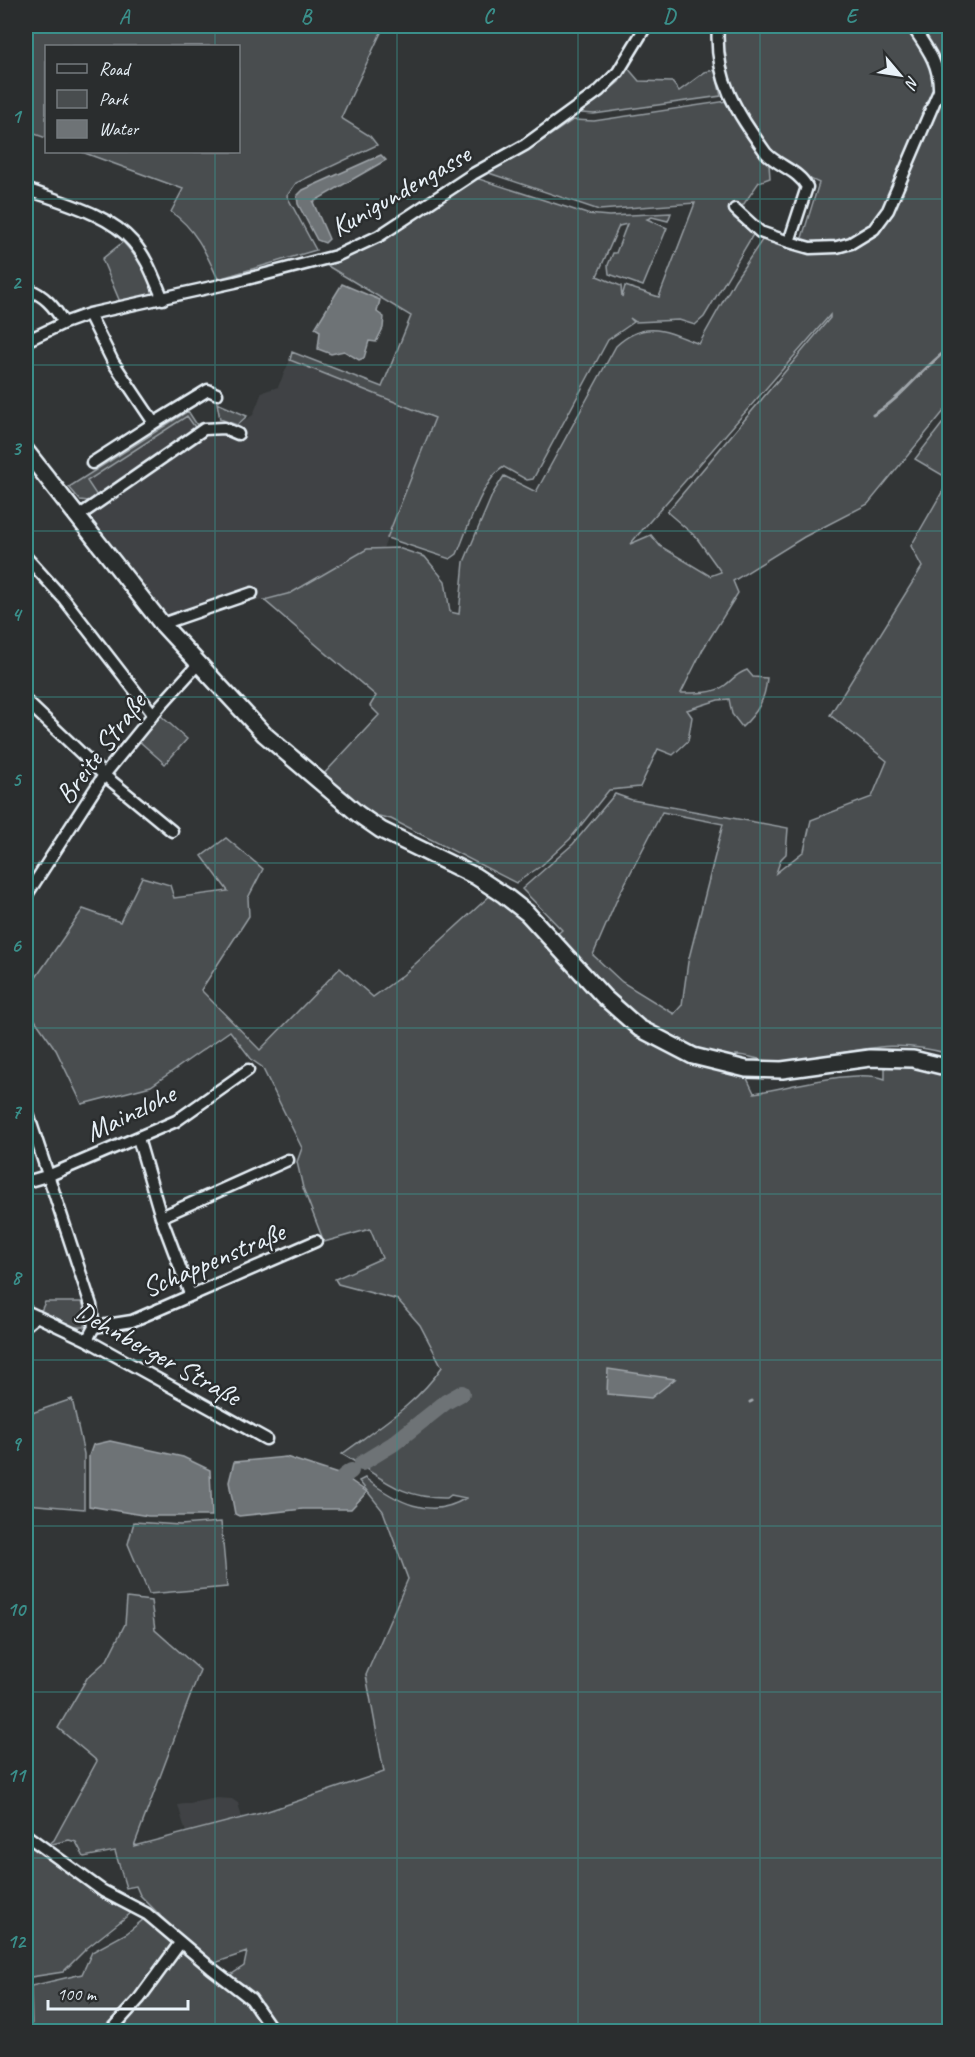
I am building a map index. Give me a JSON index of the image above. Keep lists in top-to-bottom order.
{
  "streets": {
    "street": [
      "Kunigundengasse",
      "Breite Straße",
      "Mainzlohe",
      "Schappenstraße",
      "Dehnberger Straße"
    ]
  },
  "legend": ["Road", "Park", "Water"],
  "scale_bar": "100 m",
  "north": "bottom right",
  "grid": {
    "columns": [
      "A",
      "B",
      "C",
      "D",
      "E"
    ],
    "rows": [
      "1",
      "2",
      "3",
      "4",
      "5",
      "6",
      "7",
      "8",
      "9",
      "10",
      "11",
      "12"
    ]
  }
}
